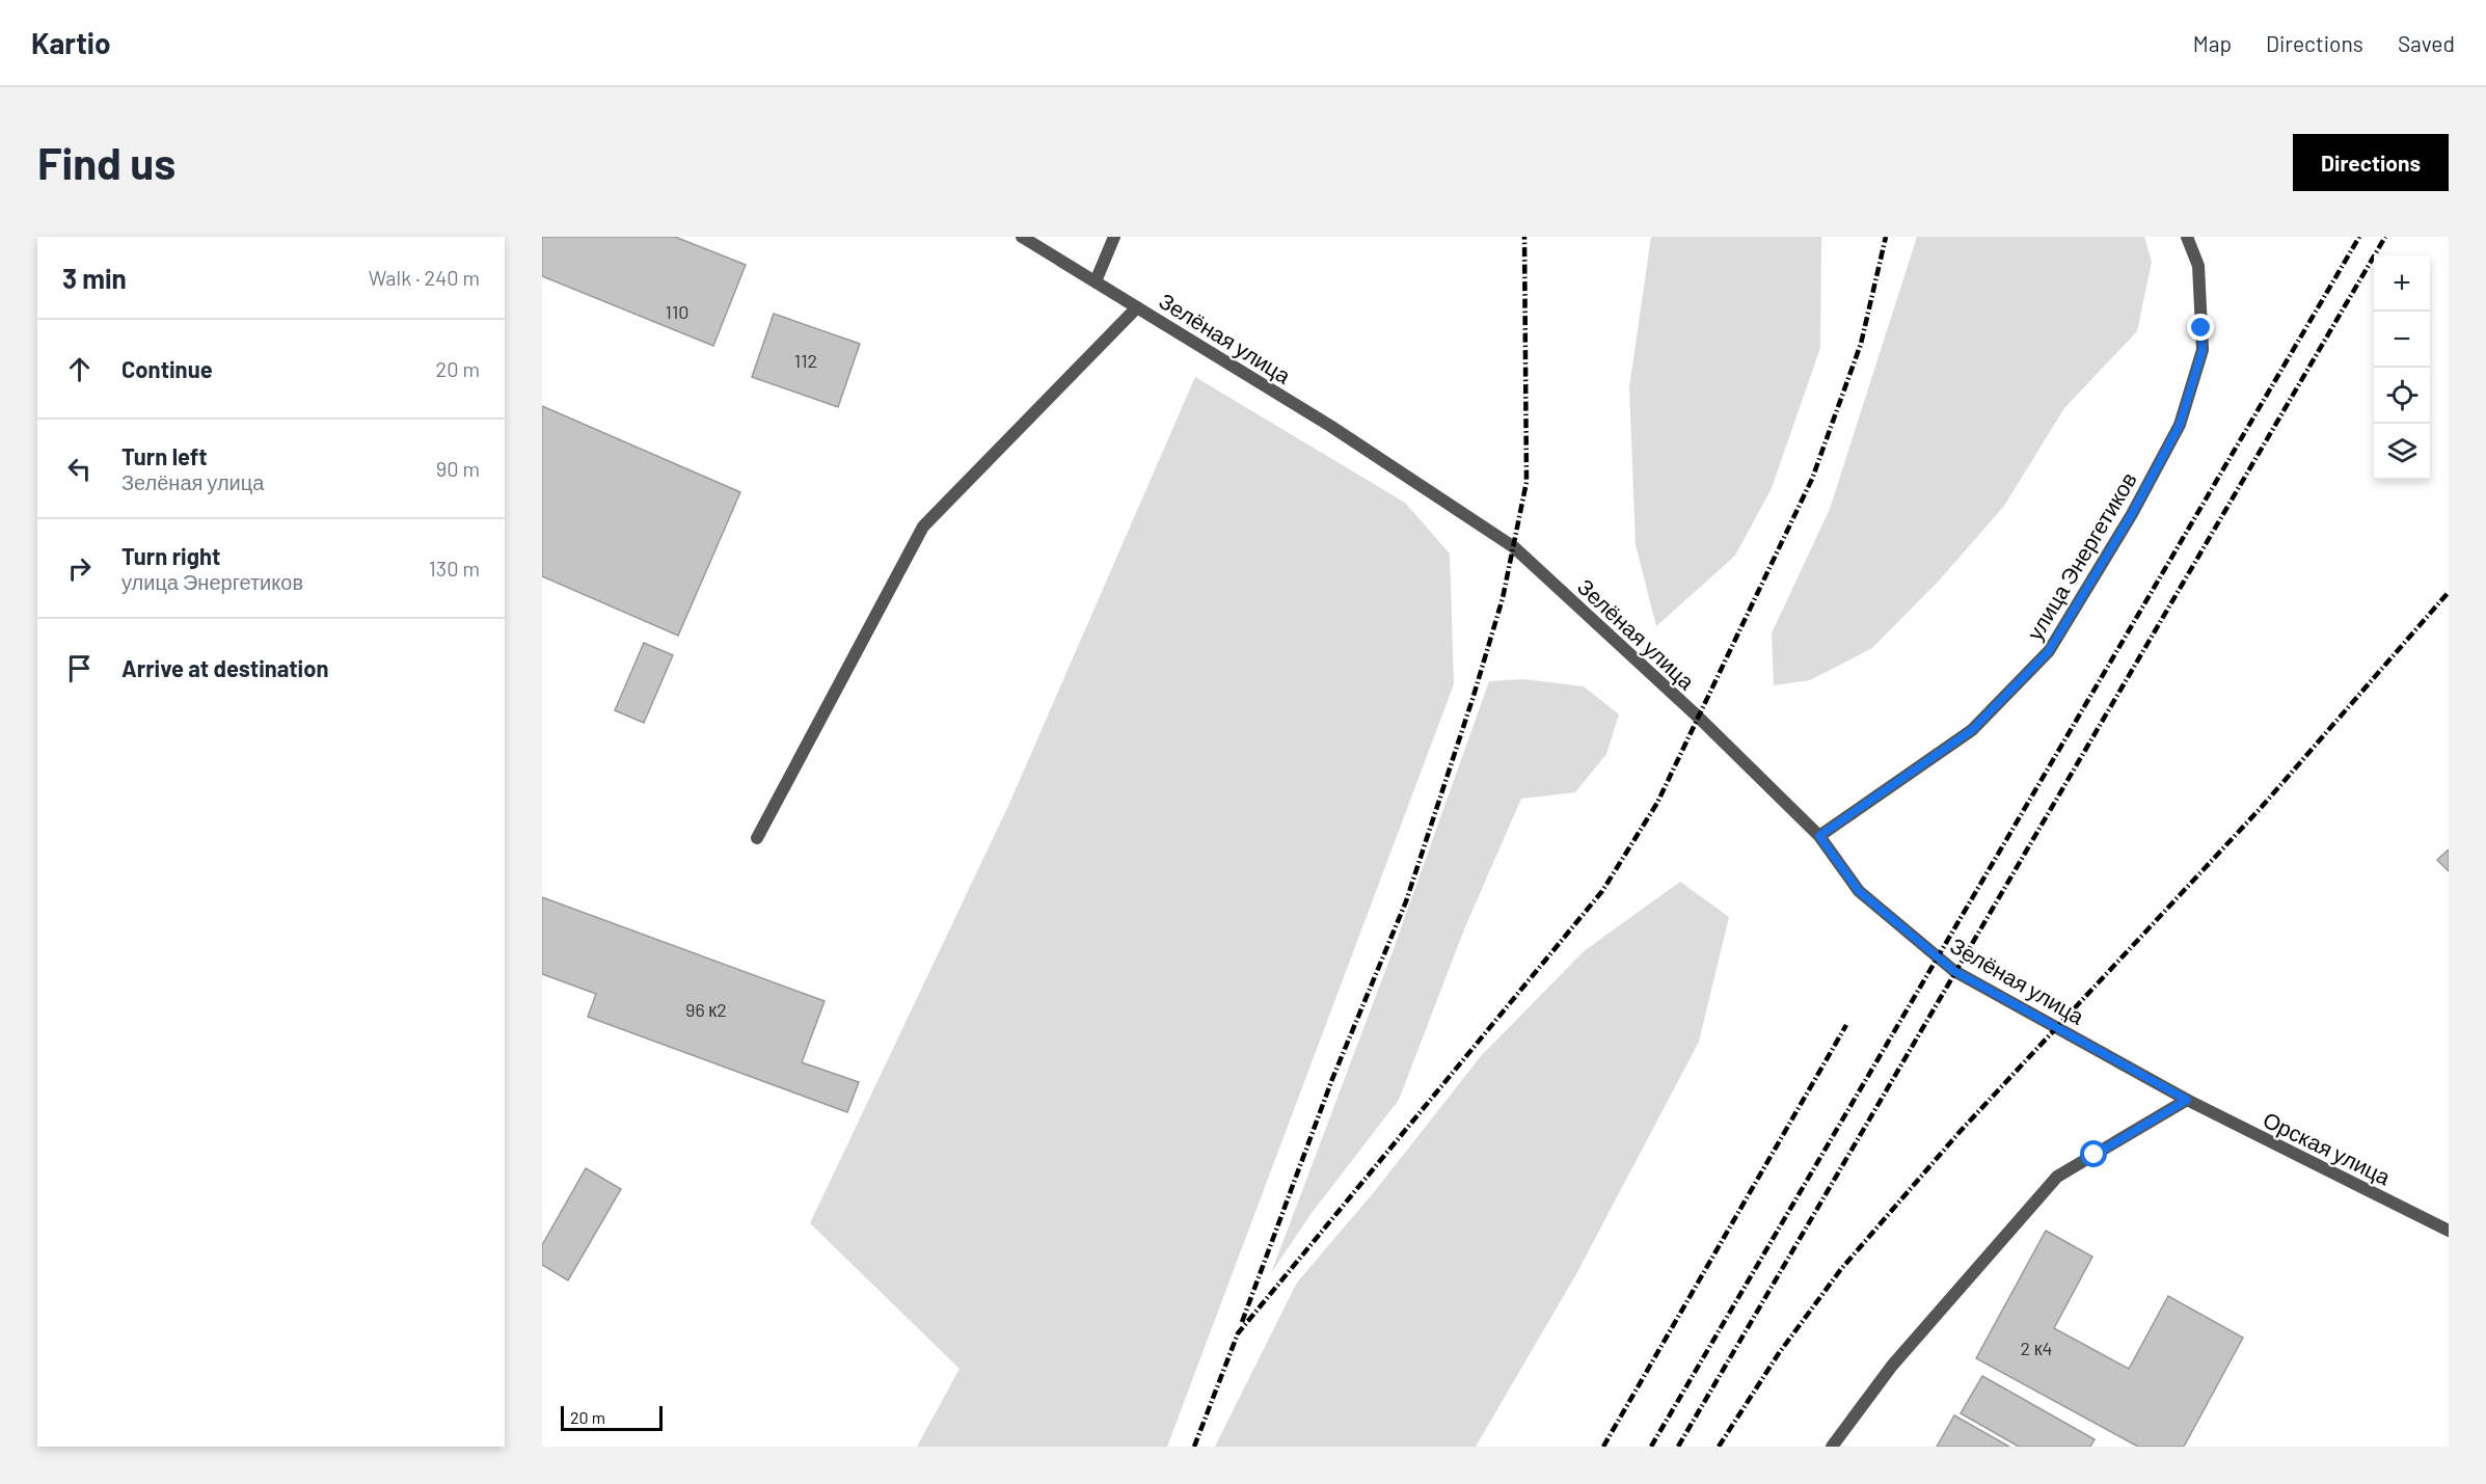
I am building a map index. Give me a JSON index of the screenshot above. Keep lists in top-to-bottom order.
{
  "streets": {
    "street": ["Зелёная улица", "улица Энергетиков", "Орская улица"]
  },
  "crossings": [
    ["Зелёная улица", "улица Энергетиков"],
    ["Зелёная улица", "Орская улица"]
  ],
  "house_numbers": [
    "110",
    "112",
    "96 к2",
    "2 к4"
  ],
  "scale_bar": "20 m",
  "page": {
    "header": "Kartio",
    "nav": ["Map", "Directions", "Saved"],
    "buttons": "Directions",
    "title": "Find us",
    "heading": ["3 min", "Walk · 240 m"],
    "map_buttons": ["+", "−"],
    "list": [
      ["Continue", "20 m"],
      ["Turn left", "Зелёная улица", "90 m"],
      ["Turn right", "улица Энергетиков", "130 m"],
      "Arrive at destination"
    ],
    "scale": "20 m"
  }
}
